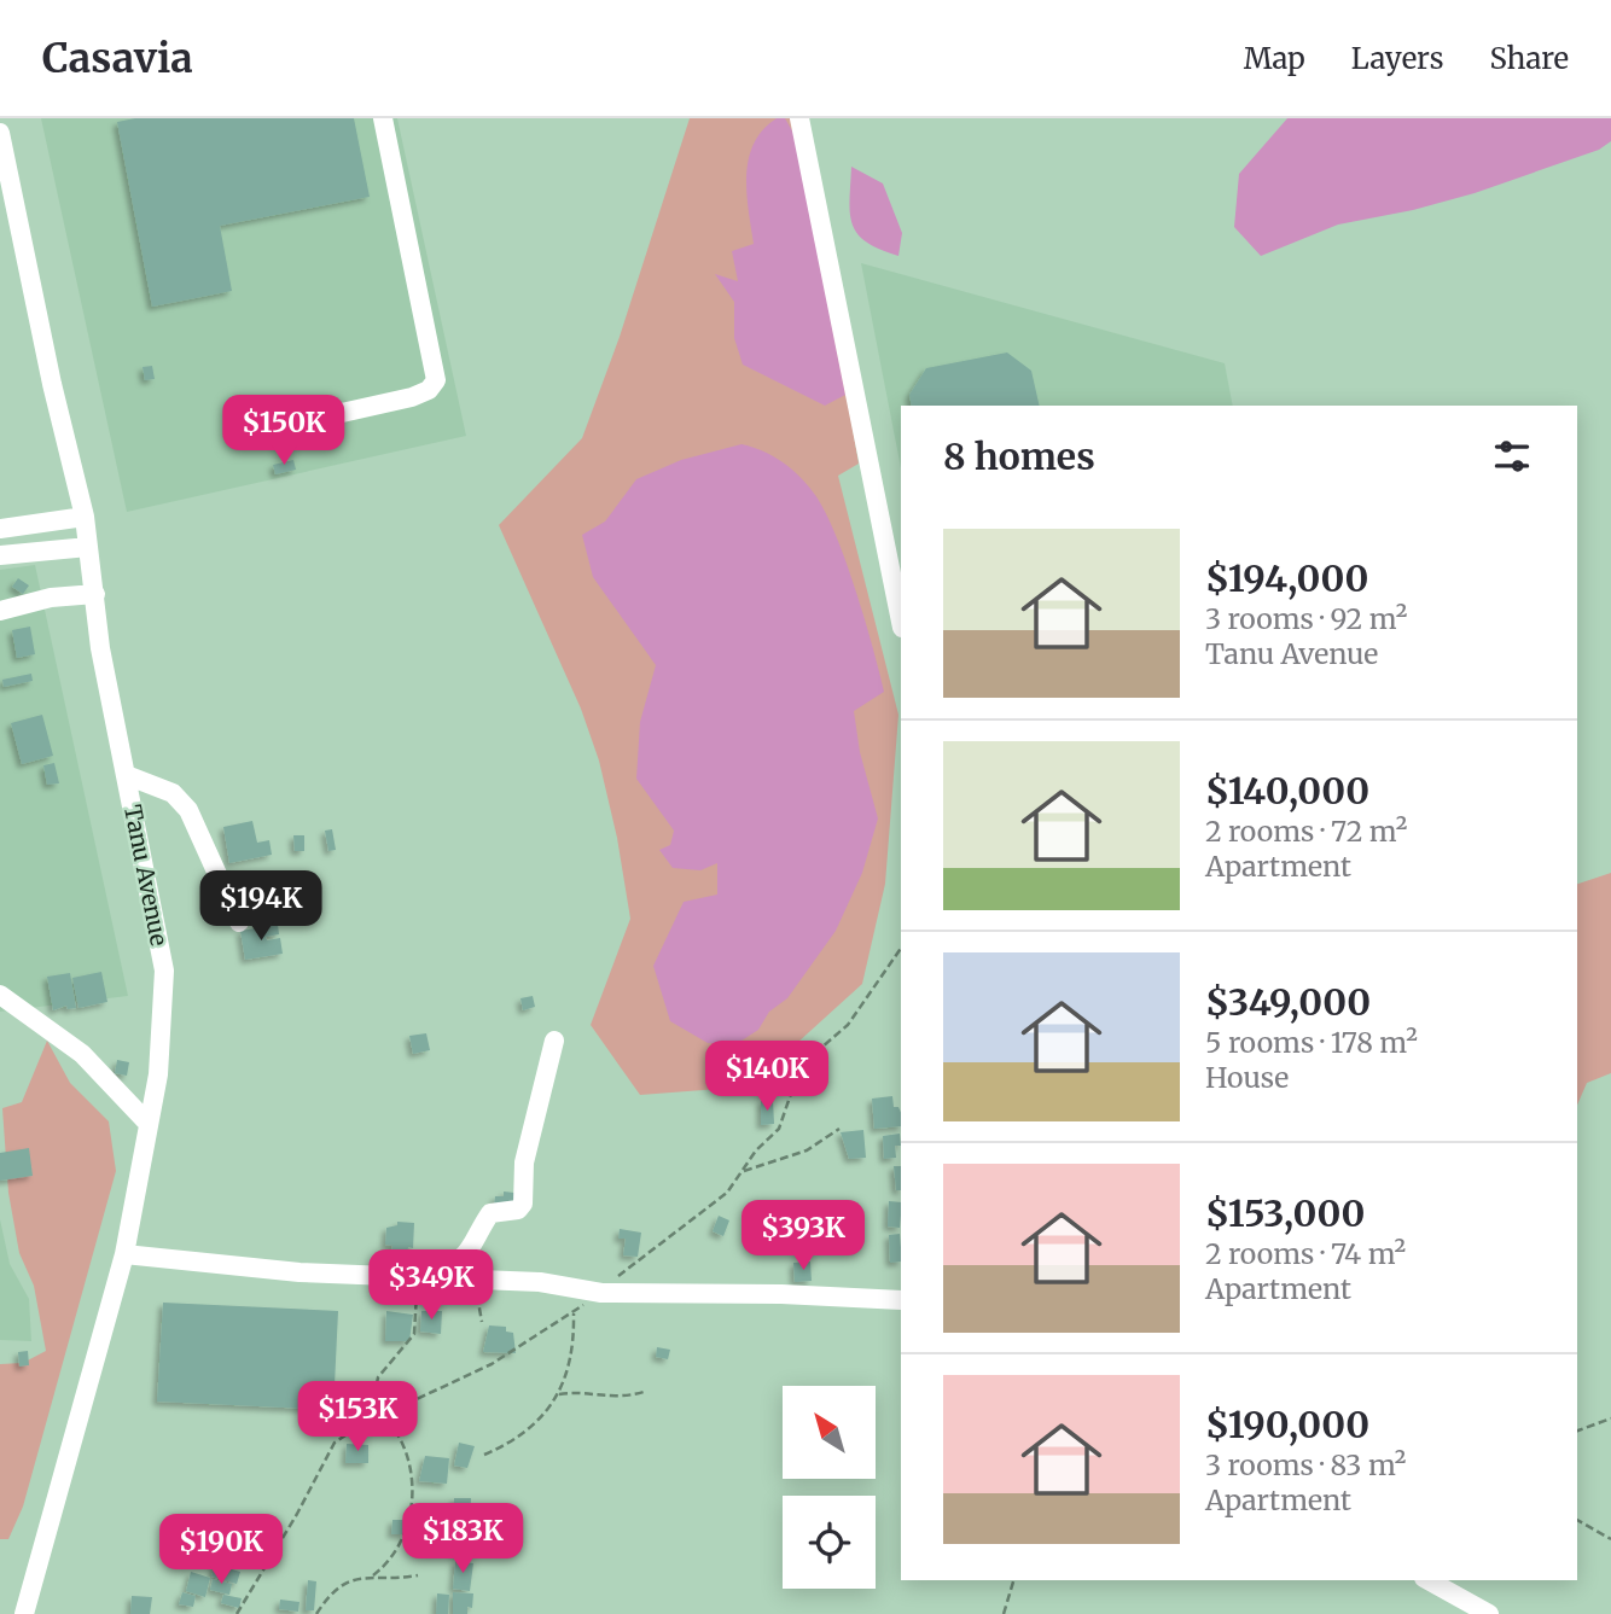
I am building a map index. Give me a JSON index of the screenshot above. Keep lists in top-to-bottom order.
{
  "streets": {
    "street": ["Tanu Avenue"]
  },
  "north": "top left",
  "page": {
    "header": "Casavia",
    "nav": ["Map", "Layers", "Share"],
    "price": [
      "$150K",
      "$194K",
      "$140K",
      "$393K",
      "$349K",
      "$153K",
      "$183K",
      "$190K"
    ],
    "heading": "8 homes",
    "list": [
      {
        "name": "$194,000",
        "note": "3 rooms · 92 m² · Tanu Avenue"
      },
      {
        "name": "$140,000",
        "note": "2 rooms · 72 m² · Apartment"
      },
      {
        "name": "$349,000",
        "note": "5 rooms · 178 m² · House"
      },
      {
        "name": "$153,000",
        "note": "2 rooms · 74 m² · Apartment"
      },
      {
        "name": "$190,000",
        "note": "3 rooms · 83 m² · Apartment"
      }
    ]
  }
}
